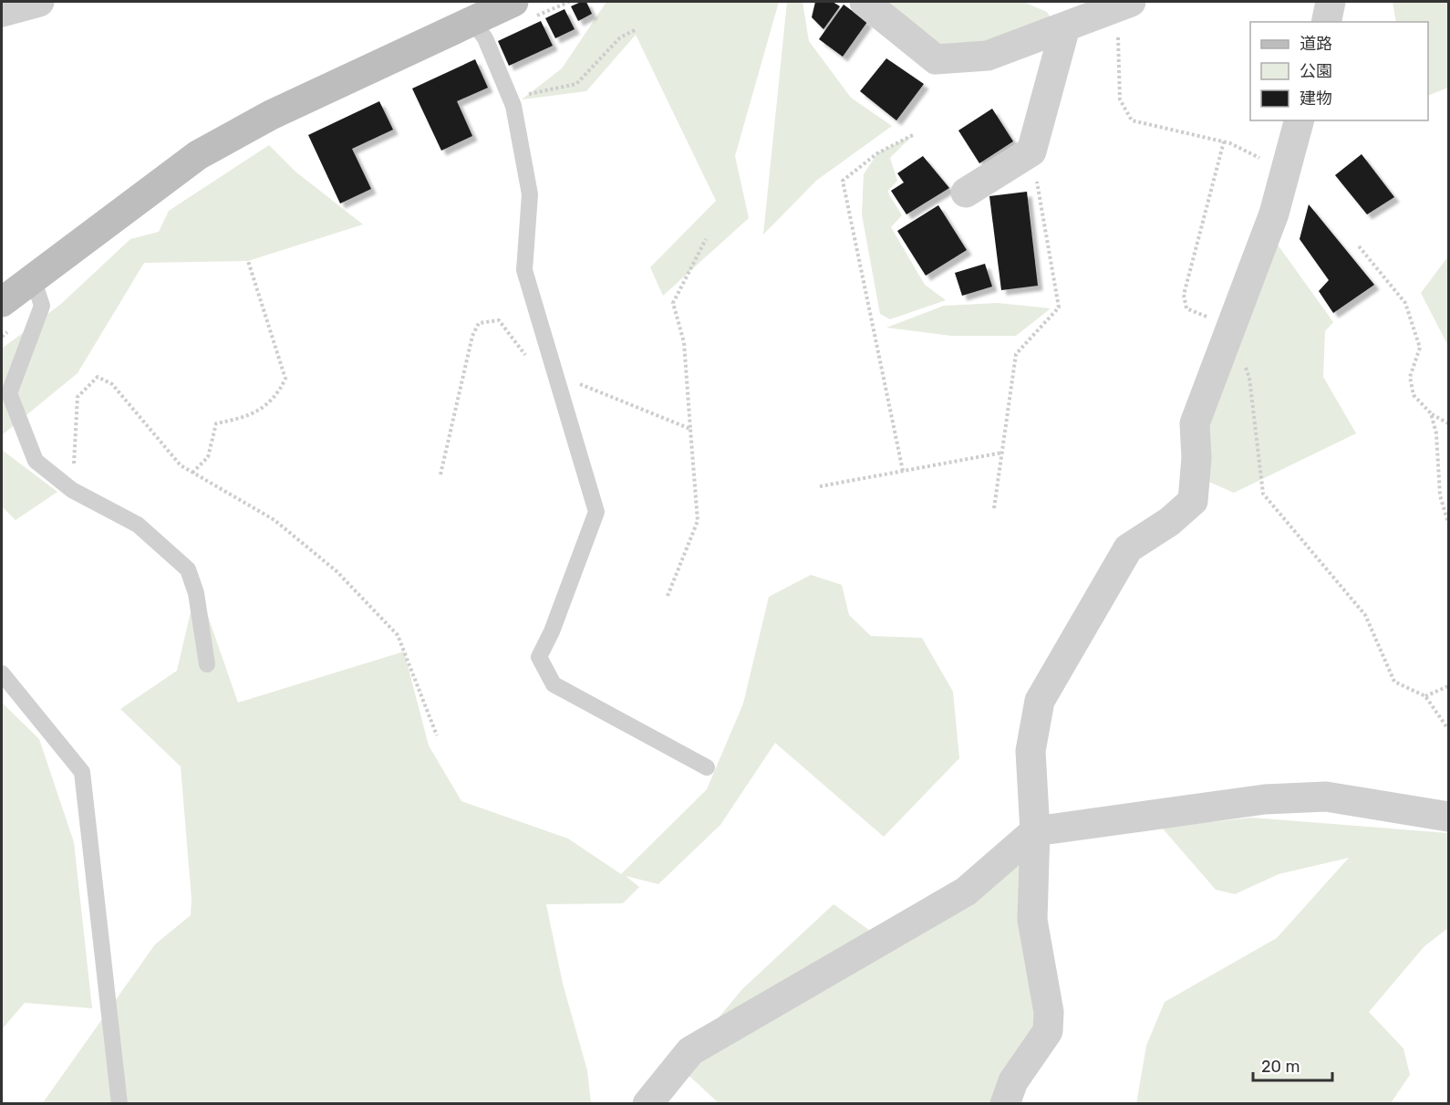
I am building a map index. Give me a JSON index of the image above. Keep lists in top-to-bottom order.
{
  "legend": ["道路", "公園", "建物"],
  "scale_bar": "20 m"
}
